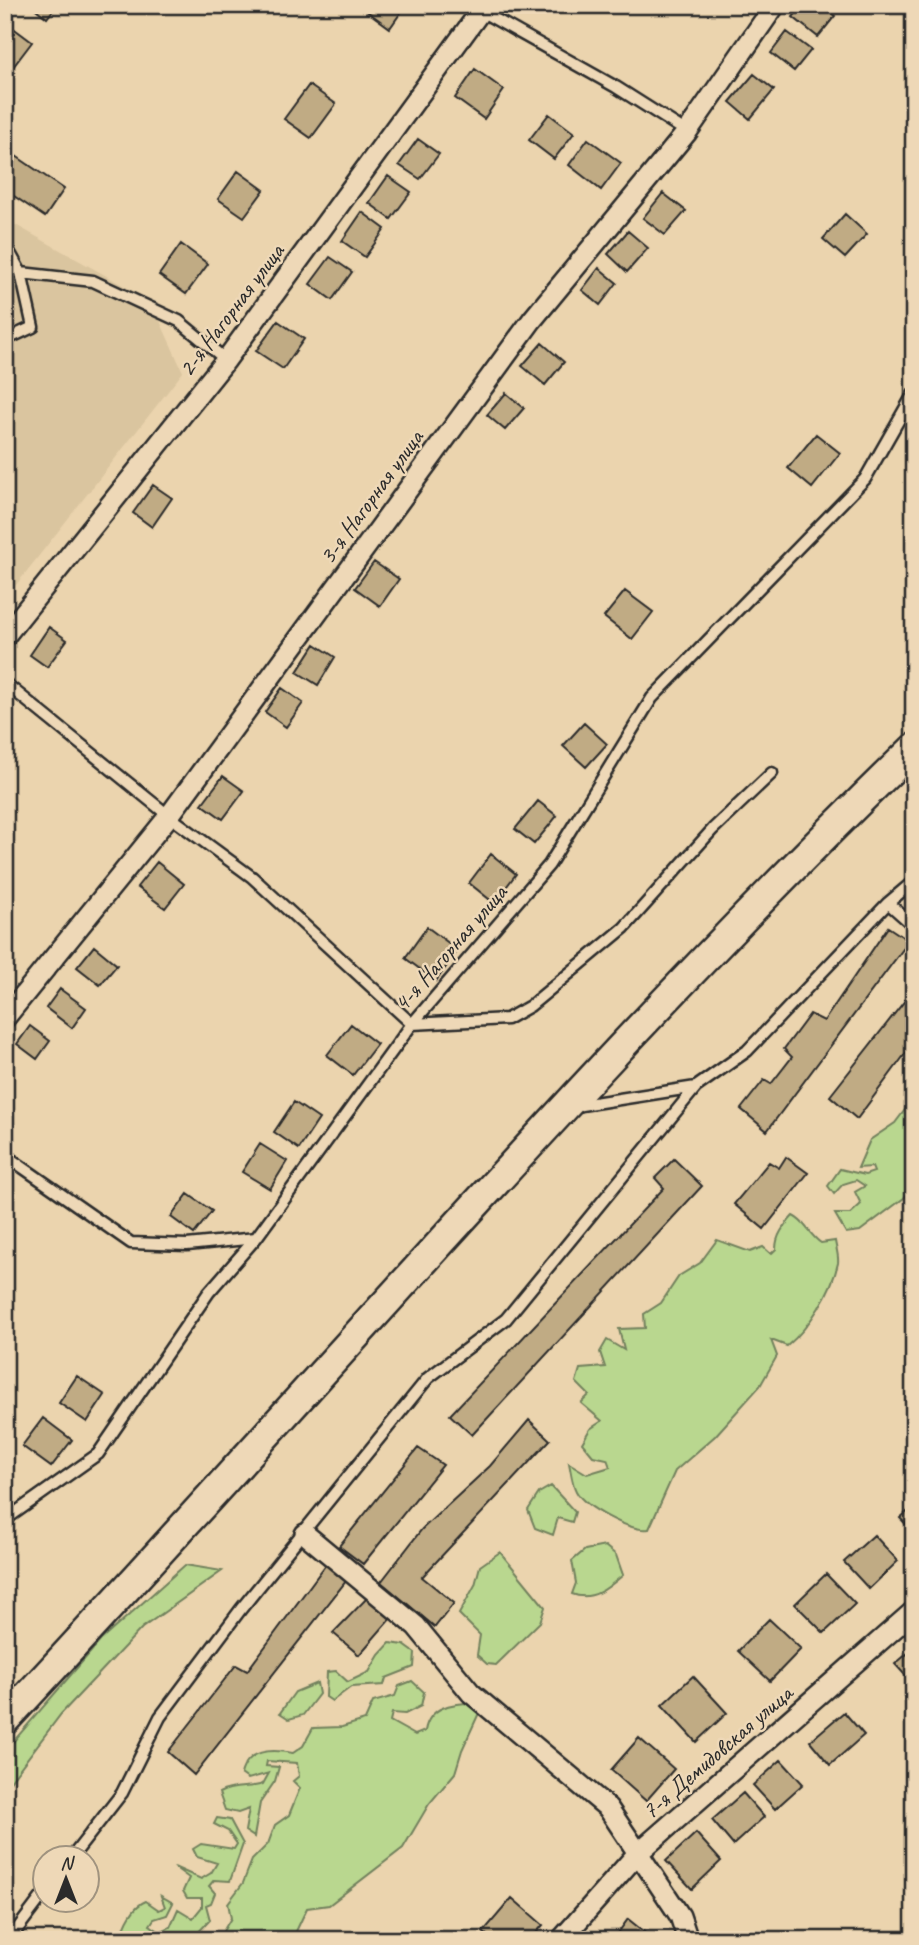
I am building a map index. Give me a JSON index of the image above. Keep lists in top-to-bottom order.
{
  "streets": {
    "street": ["2-я Нагорная улица", "3-я Нагорная улица", "7-я Демидовская улица"],
    "lane": ["4-я Нагорная улица"]
  },
  "north": "top"
}
